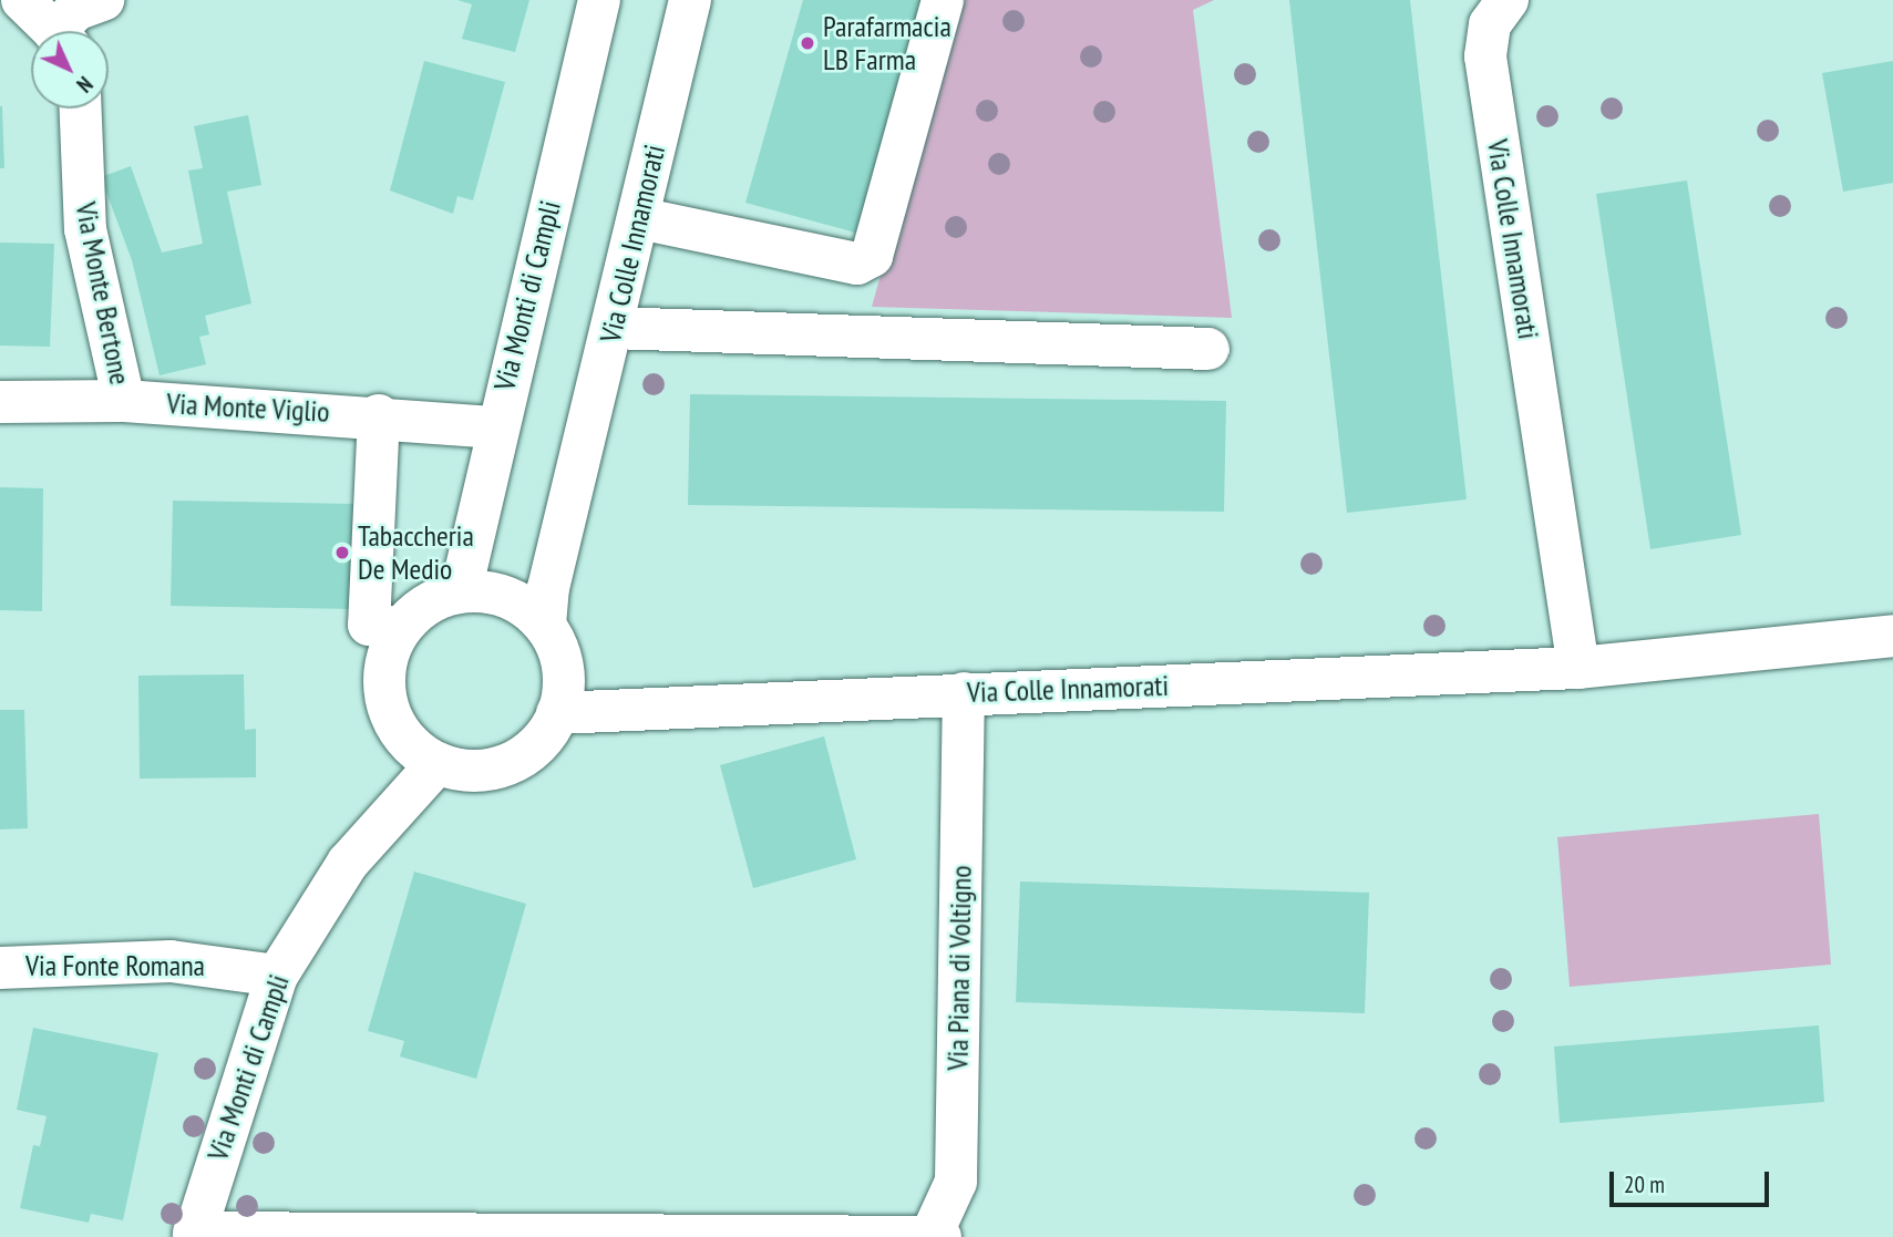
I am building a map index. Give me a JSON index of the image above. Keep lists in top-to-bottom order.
{
  "streets": {
    "street": [
      "Via Colle Innamorati",
      "Via Monte Bertone",
      "Via Monti di Campli",
      "Via Monte Viglio",
      "Via Fonte Romana",
      "Via Piana di Voltigno"
    ]
  },
  "crossings": [
    ["Via Colle Innamorati", "Via Monti di Campli"],
    ["Via Colle Innamorati", "Via Piana di Voltigno"],
    ["Via Monte Bertone", "Via Monte Viglio"],
    ["Via Monti di Campli", "Via Monte Viglio"],
    ["Via Monti di Campli", "Via Fonte Romana"]
  ],
  "places": ["Parafarmacia LB Farma", "Tabaccheria De Medio"],
  "scale_bar": "20 m",
  "north": "bottom right"
}
